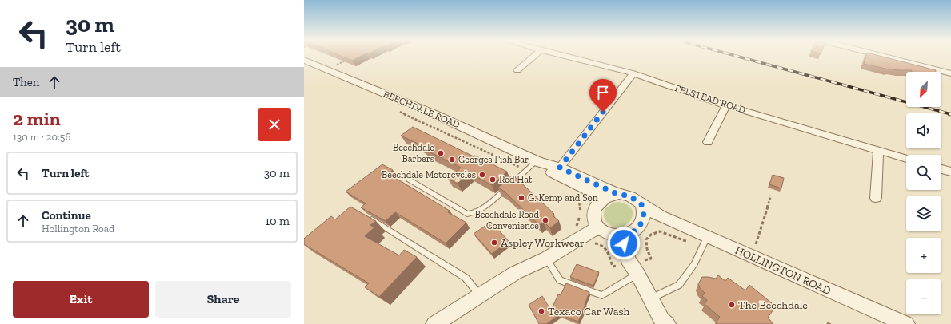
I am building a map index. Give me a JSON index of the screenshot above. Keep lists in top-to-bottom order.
{
  "streets": {
    "street": ["FELSTEAD ROAD", "BEECHDALE ROAD", "HOLLINGTON ROAD"]
  },
  "crossings": [
    ["BEECHDALE ROAD", "HOLLINGTON ROAD"]
  ],
  "places": [
    "Beechdale Barbers",
    "Georges Fish Bar",
    "Beechdale Motorcycles",
    "Red Hat",
    "G. Kemp and Son",
    "Beechdale Road Convenience",
    "Aspley Workwear",
    "The Beechdale",
    "Texaco Car Wash"
  ],
  "north": "bottom left",
  "page": {
    "turn": ["30 m", "Turn left"],
    "then": "Then",
    "map_buttons": ["+", "−"],
    "heading": ["2 min", "130 m · 20:56"],
    "list": [
      {
        "name": "Turn left",
        "value": "30 m"
      },
      {
        "name": "Continue",
        "note": "Hollington Road",
        "value": "10 m"
      }
    ],
    "buttons": ["Exit", "Share"]
  }
}
